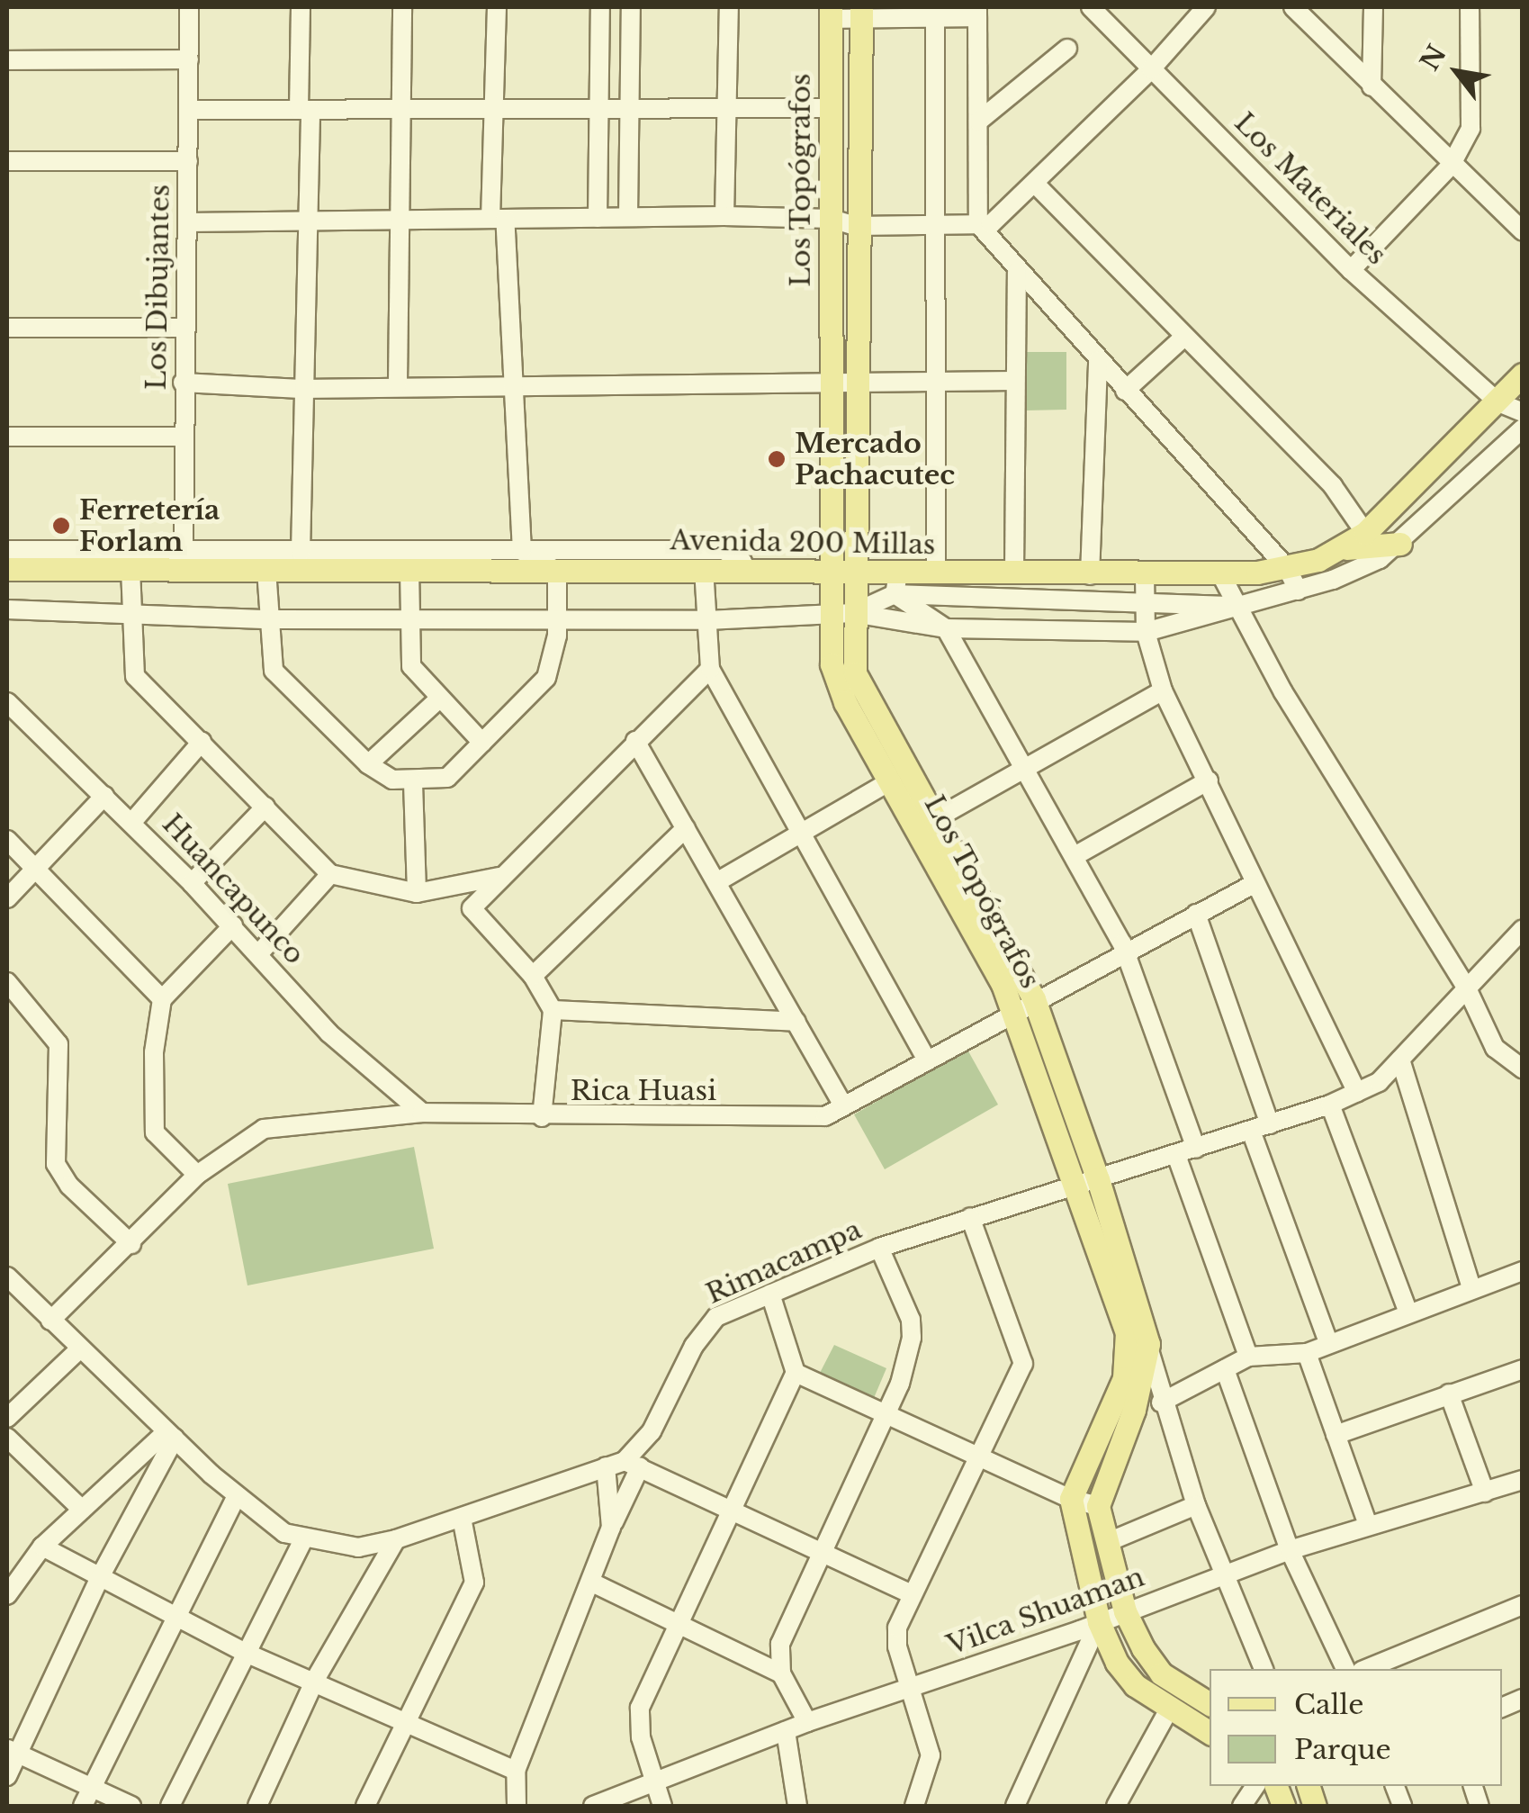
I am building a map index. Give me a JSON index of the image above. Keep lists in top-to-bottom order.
{
  "streets": {
    "main road": ["Los Topógrafos", "Avenida 200 Millas"],
    "street": [
      "Los Materiales",
      "Los Dibujantes",
      "Huancapunco",
      "Rica Huasi",
      "Rimacampa",
      "Vilca Shuaman"
    ]
  },
  "crossings": [
    ["Los Topógrafos", "Avenida 200 Millas"],
    ["Los Topógrafos", "Rica Huasi"],
    ["Los Topógrafos", "Rimacampa"],
    ["Los Materiales", "Avenida 200 Millas"],
    ["Los Dibujantes", "Avenida 200 Millas"],
    ["Huancapunco", "Rica Huasi"]
  ],
  "places": ["Mercado Pachacutec", "Ferretería Forlam"],
  "legend": ["Calle", "Parque"],
  "north": "top left"
}
